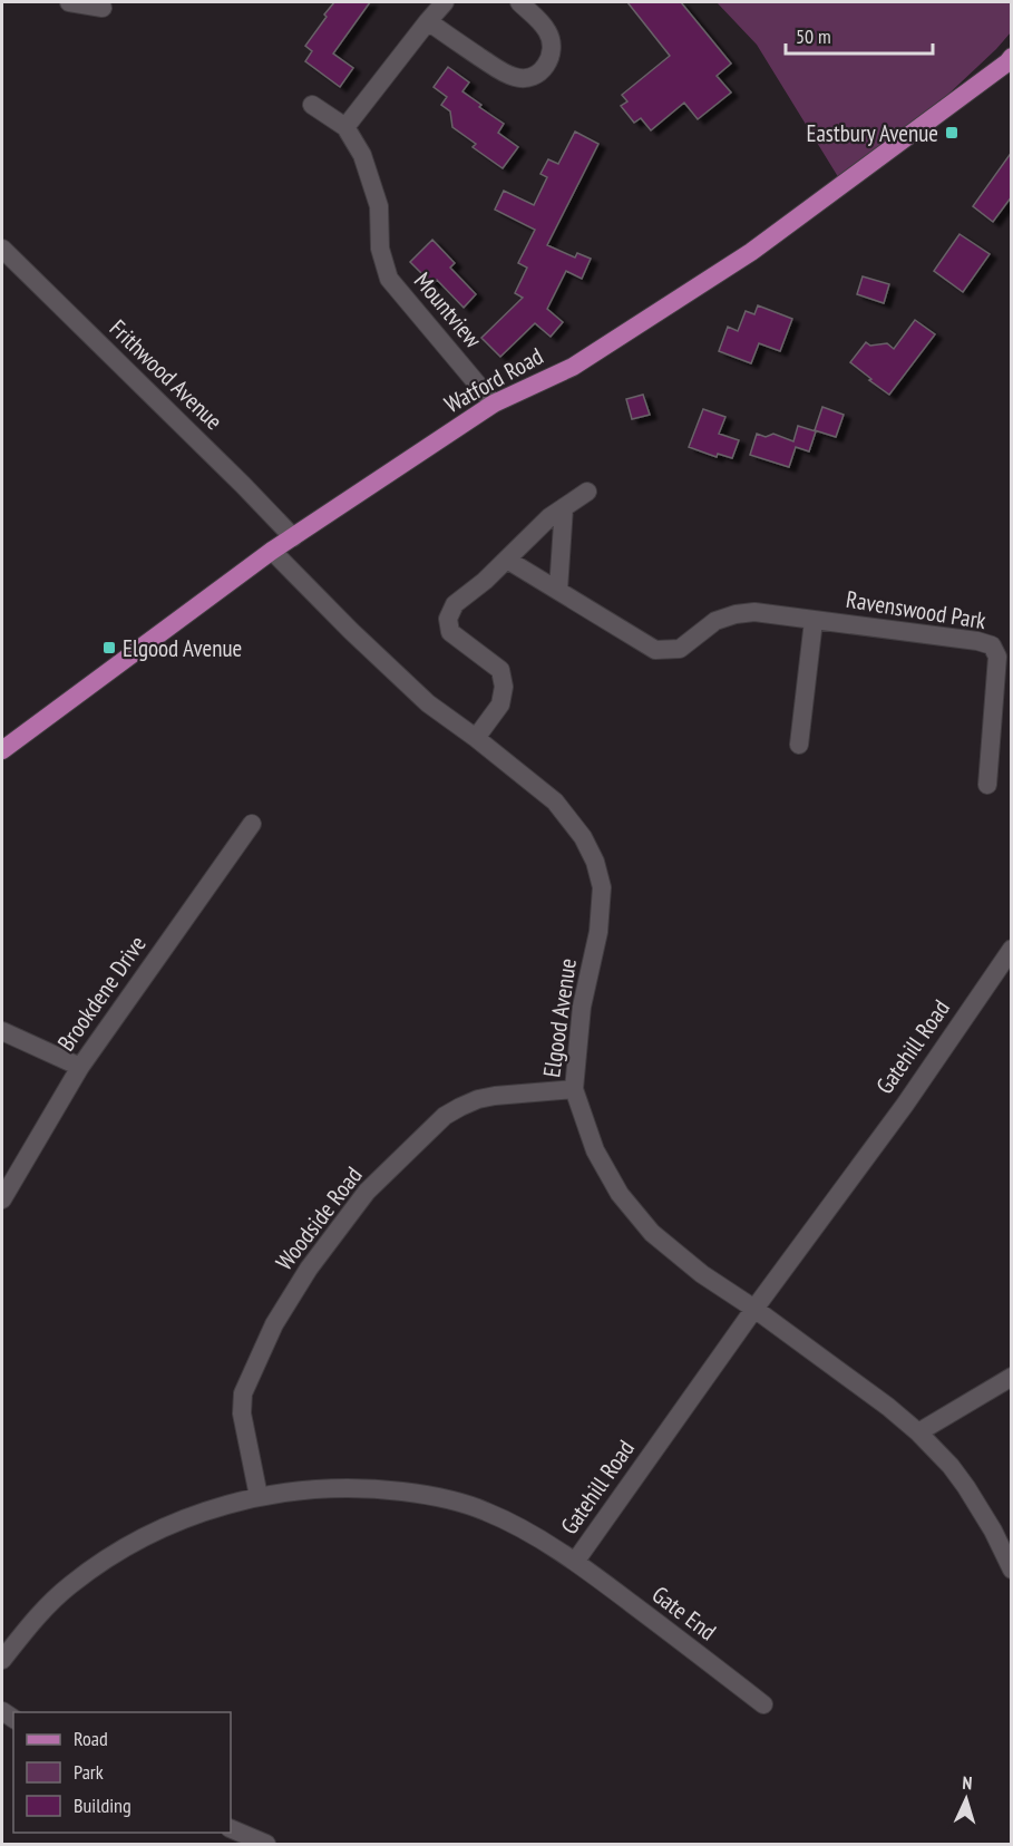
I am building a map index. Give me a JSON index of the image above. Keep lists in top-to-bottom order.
{
  "streets": {
    "main road": ["Watford Road"],
    "street": [
      "Mountview",
      "Frithwood Avenue",
      "Ravenswood Park",
      "Brookdene Drive",
      "Elgood Avenue",
      "Gatehill Road",
      "Woodside Road",
      "Gate End"
    ]
  },
  "crossings": [
    ["Mountview", "Watford Road"],
    ["Frithwood Avenue", "Watford Road"],
    ["Watford Road", "Elgood Avenue"],
    ["Elgood Avenue", "Gatehill Road"],
    ["Elgood Avenue", "Woodside Road"],
    ["Gatehill Road", "Woodside Road"],
    ["Gatehill Road", "Gate End"]
  ],
  "places": {
    "transit": ["Eastbury Avenue", "Elgood Avenue"]
  },
  "legend": ["Road", "Park", "Building"],
  "scale_bar": "50 m",
  "north": "top"
}
